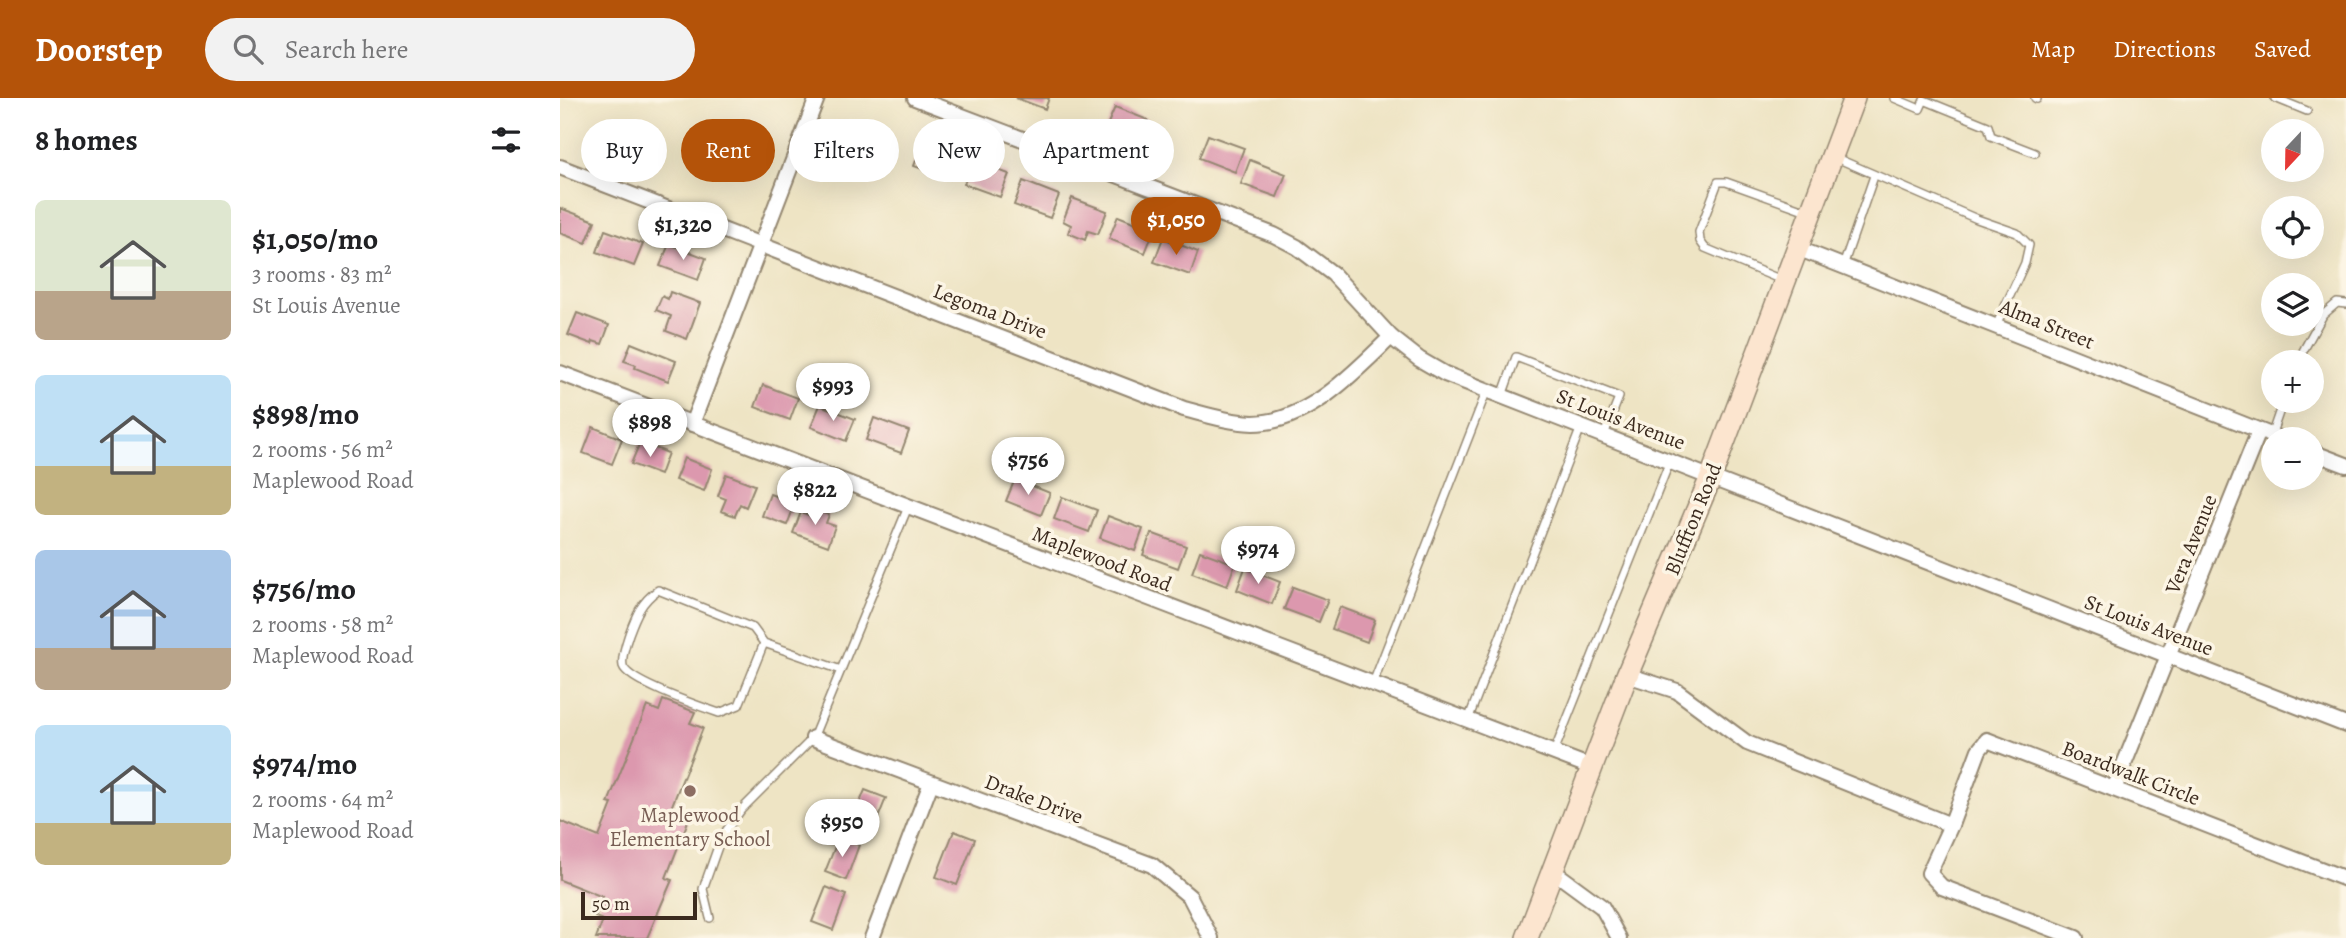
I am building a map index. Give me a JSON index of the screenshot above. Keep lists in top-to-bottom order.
{
  "streets": {
    "main road": ["Bluffton Road"],
    "street": [
      "Legoma Drive",
      "Alma Street",
      "St Louis Avenue",
      "Vera Avenue",
      "Maplewood Road",
      "Boardwalk Circle",
      "Drake Drive"
    ]
  },
  "crossings": [
    ["Legoma Drive", "St Louis Avenue"],
    ["Alma Street", "Bluffton Road"],
    ["St Louis Avenue", "Bluffton Road"],
    ["St Louis Avenue", "Vera Avenue"],
    ["Bluffton Road", "Maplewood Road"],
    ["Vera Avenue", "Boardwalk Circle"]
  ],
  "places": ["Maplewood Elementary School"],
  "scale_bar": "50 m",
  "north": "bottom",
  "page": {
    "header": "Doorstep",
    "search": "Search here",
    "nav": ["Map", "Directions", "Saved"],
    "heading": "8 homes",
    "map_buttons": ["+", "−"],
    "chip": [
      "Buy",
      "Rent",
      "Filters",
      "New",
      "Apartment"
    ],
    "list": [
      {
        "name": "$1,050/mo",
        "note": "3 rooms · 83 m² · St Louis Avenue"
      },
      {
        "name": "$898/mo",
        "note": "2 rooms · 56 m² · Maplewood Road"
      },
      {
        "name": "$756/mo",
        "note": "2 rooms · 58 m² · Maplewood Road"
      },
      {
        "name": "$974/mo",
        "note": "2 rooms · 64 m² · Maplewood Road"
      }
    ],
    "price": [
      "$1,050",
      "$1,320",
      "$993",
      "$898",
      "$756",
      "$822",
      "$974",
      "$950"
    ],
    "scale": "50 m"
  }
}
